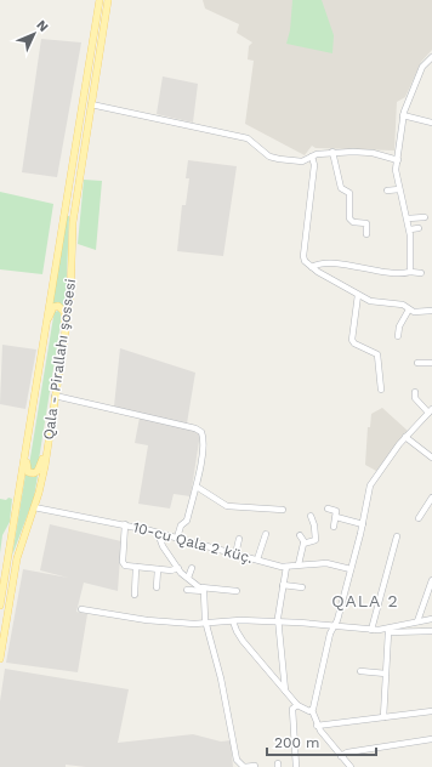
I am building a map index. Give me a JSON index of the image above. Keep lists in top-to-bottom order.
{
  "streets": {
    "main road": ["Qala - Pirallahı şossesi"],
    "street": ["10-cu Qala 2 küç."]
  },
  "crossings": [
    ["Qala - Pirallahı şossesi", "10-cu Qala 2 küç."]
  ],
  "districts": ["QALA 2"],
  "scale_bar": "200 m",
  "north": "top right"
}
